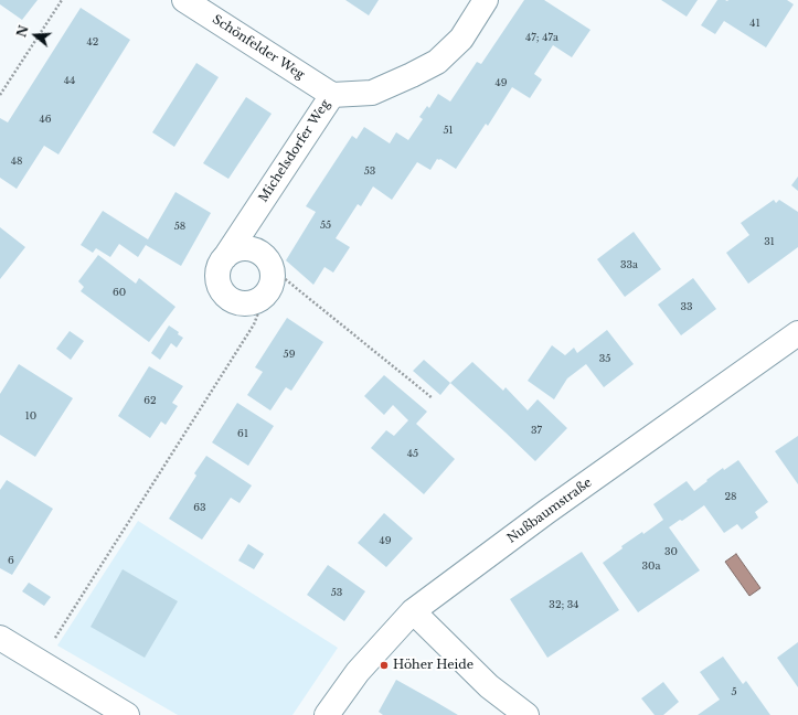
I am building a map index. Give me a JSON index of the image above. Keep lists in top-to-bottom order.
{
  "streets": {
    "street": ["Schönfelder Weg", "Michelsdorfer Weg", "Nußbaumstraße"]
  },
  "crossings": [
    ["Schönfelder Weg", "Michelsdorfer Weg"]
  ],
  "places": ["Höher Heide"],
  "house_numbers": [
    "41",
    "47; 47a",
    "42",
    "44",
    "49",
    "46",
    "51",
    "48",
    "53",
    "55",
    "58",
    "31",
    "33a",
    "60",
    "33",
    "59",
    "35",
    "62",
    "10",
    "37",
    "61",
    "45",
    "28",
    "63",
    "49",
    "30",
    "6",
    "30a",
    "53",
    "32; 34",
    "5"
  ],
  "north": "left"
}
